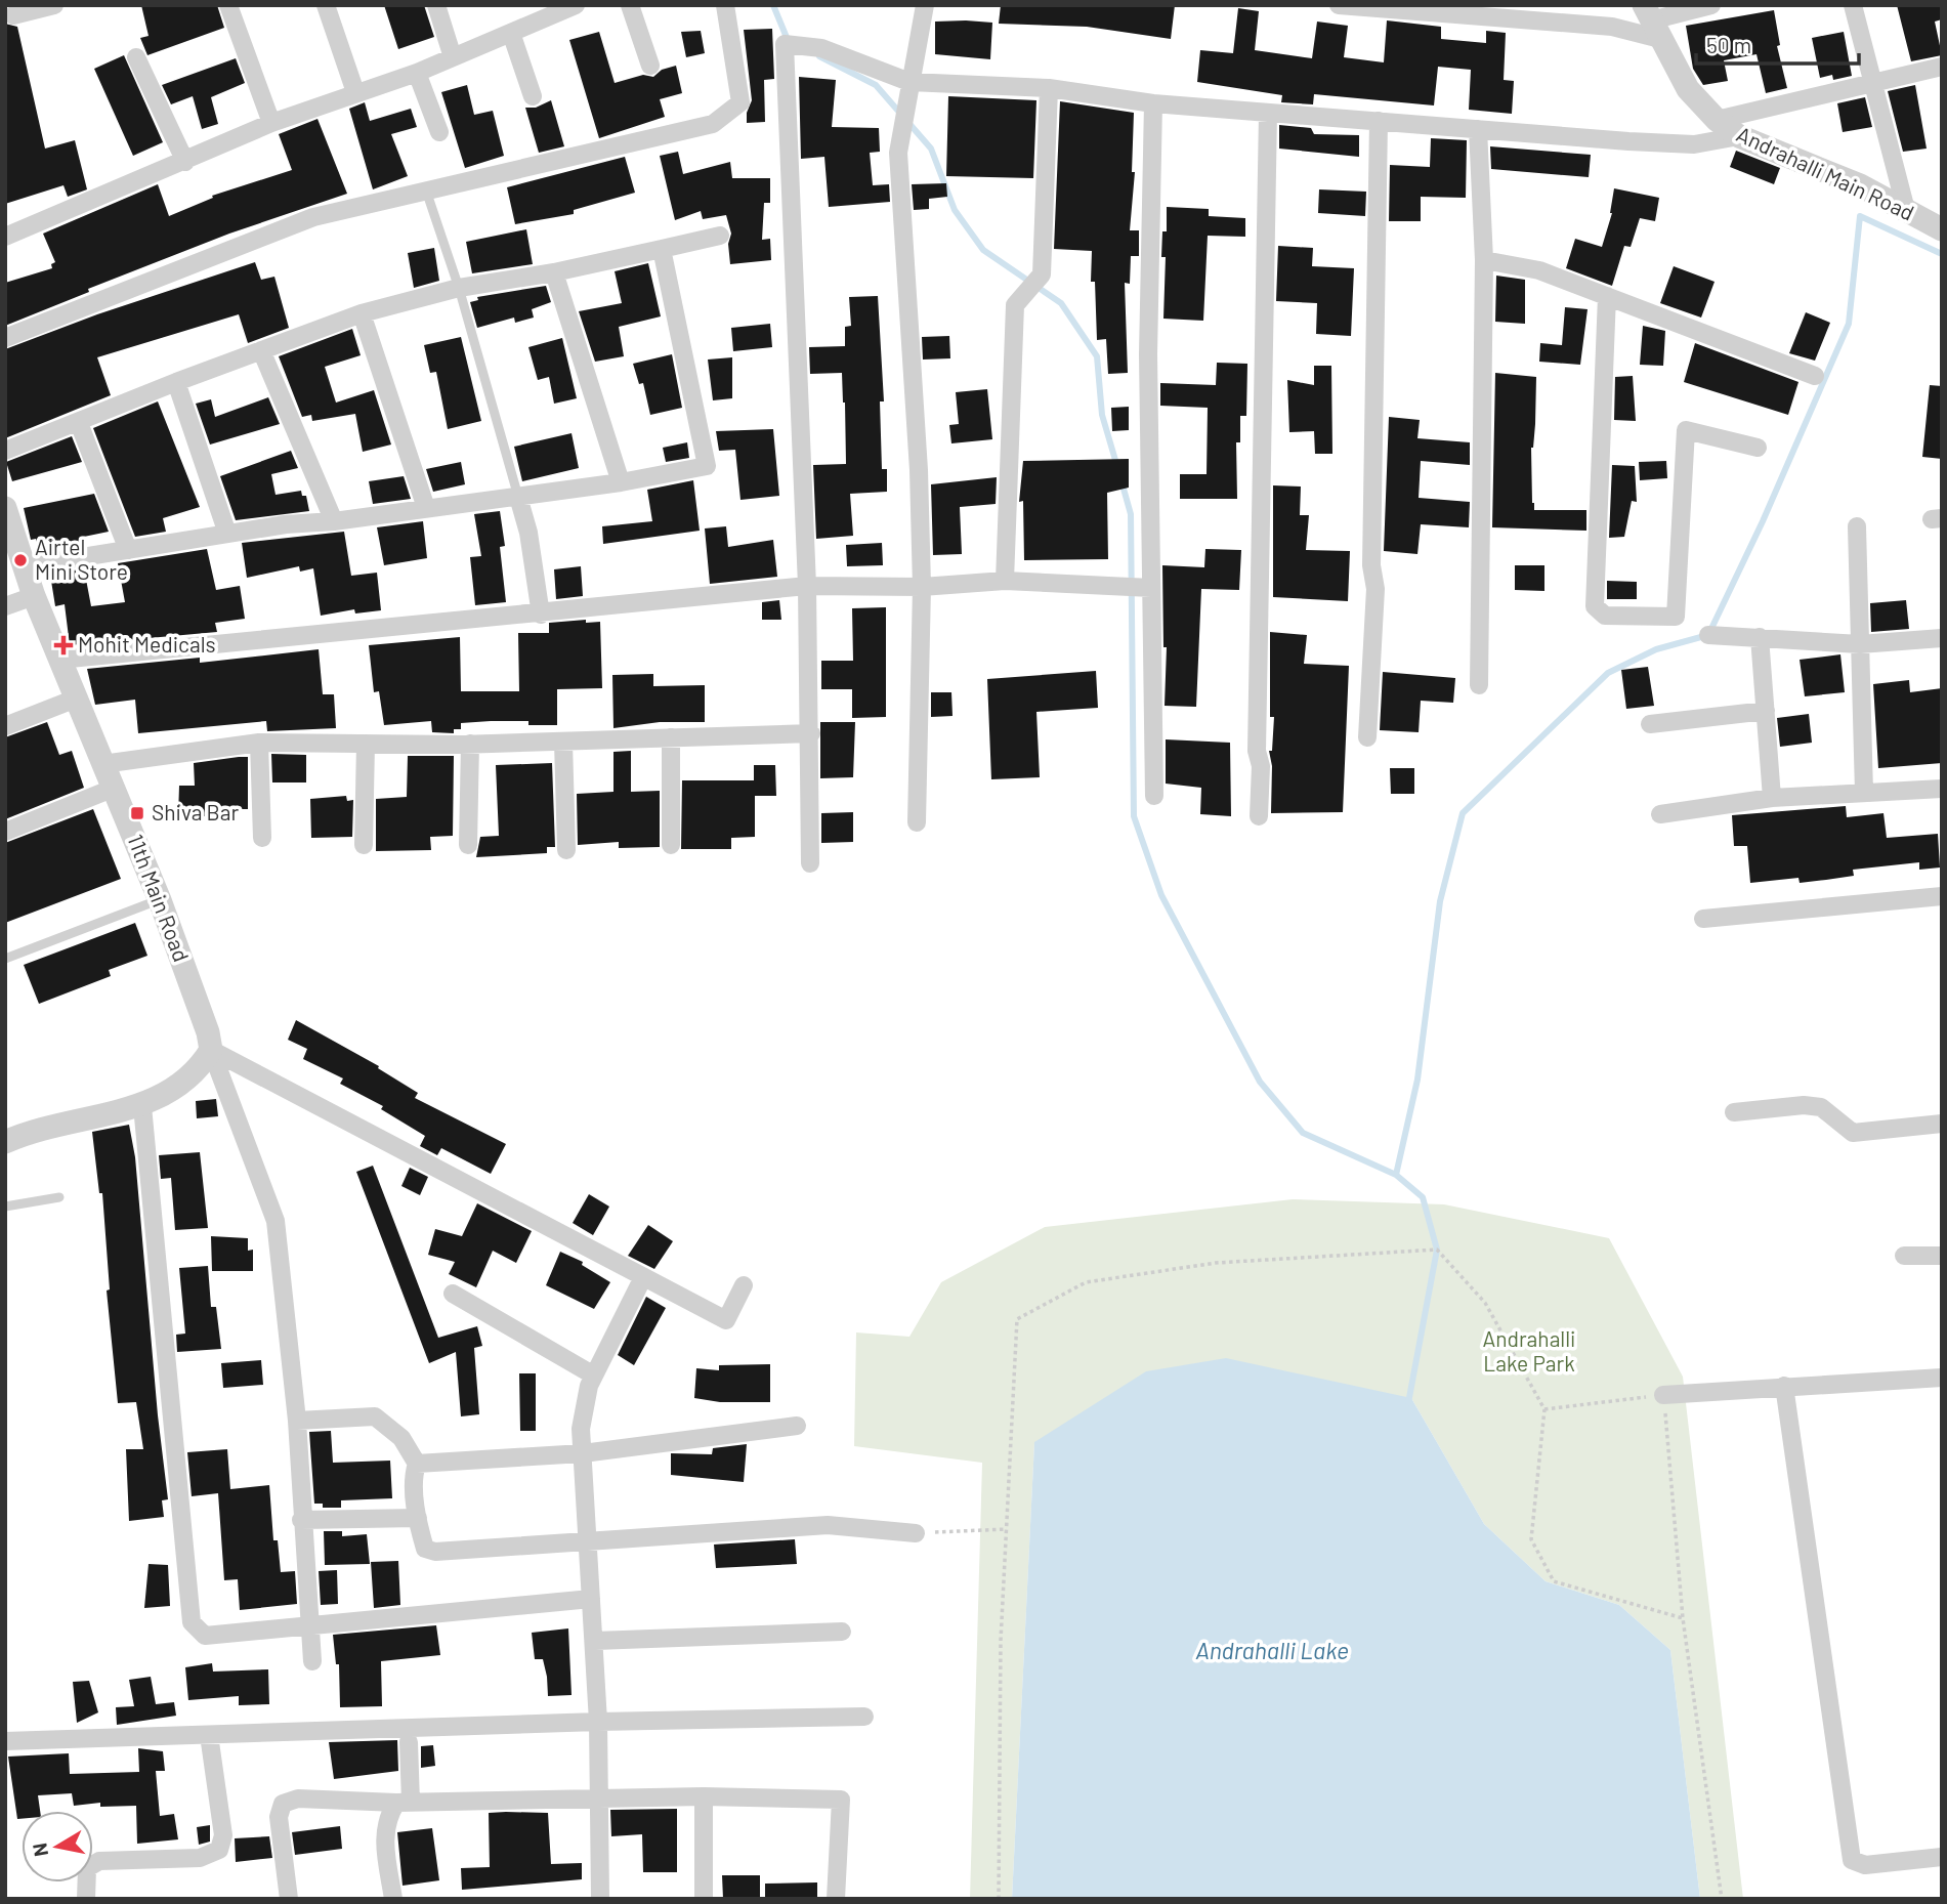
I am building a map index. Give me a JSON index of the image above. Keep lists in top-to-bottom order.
{
  "streets": {
    "street": ["Andrahalli Main Road", "11th Main Road"]
  },
  "water": ["Andrahalli Lake"],
  "parks": ["Andrahalli Lake Park"],
  "places": {
    "other": ["Airtel Mini Store"],
    "health": ["Mohit Medicals"],
    "transit": ["Shiva Bar"]
  },
  "scale_bar": "50 m",
  "north": "left"
}
